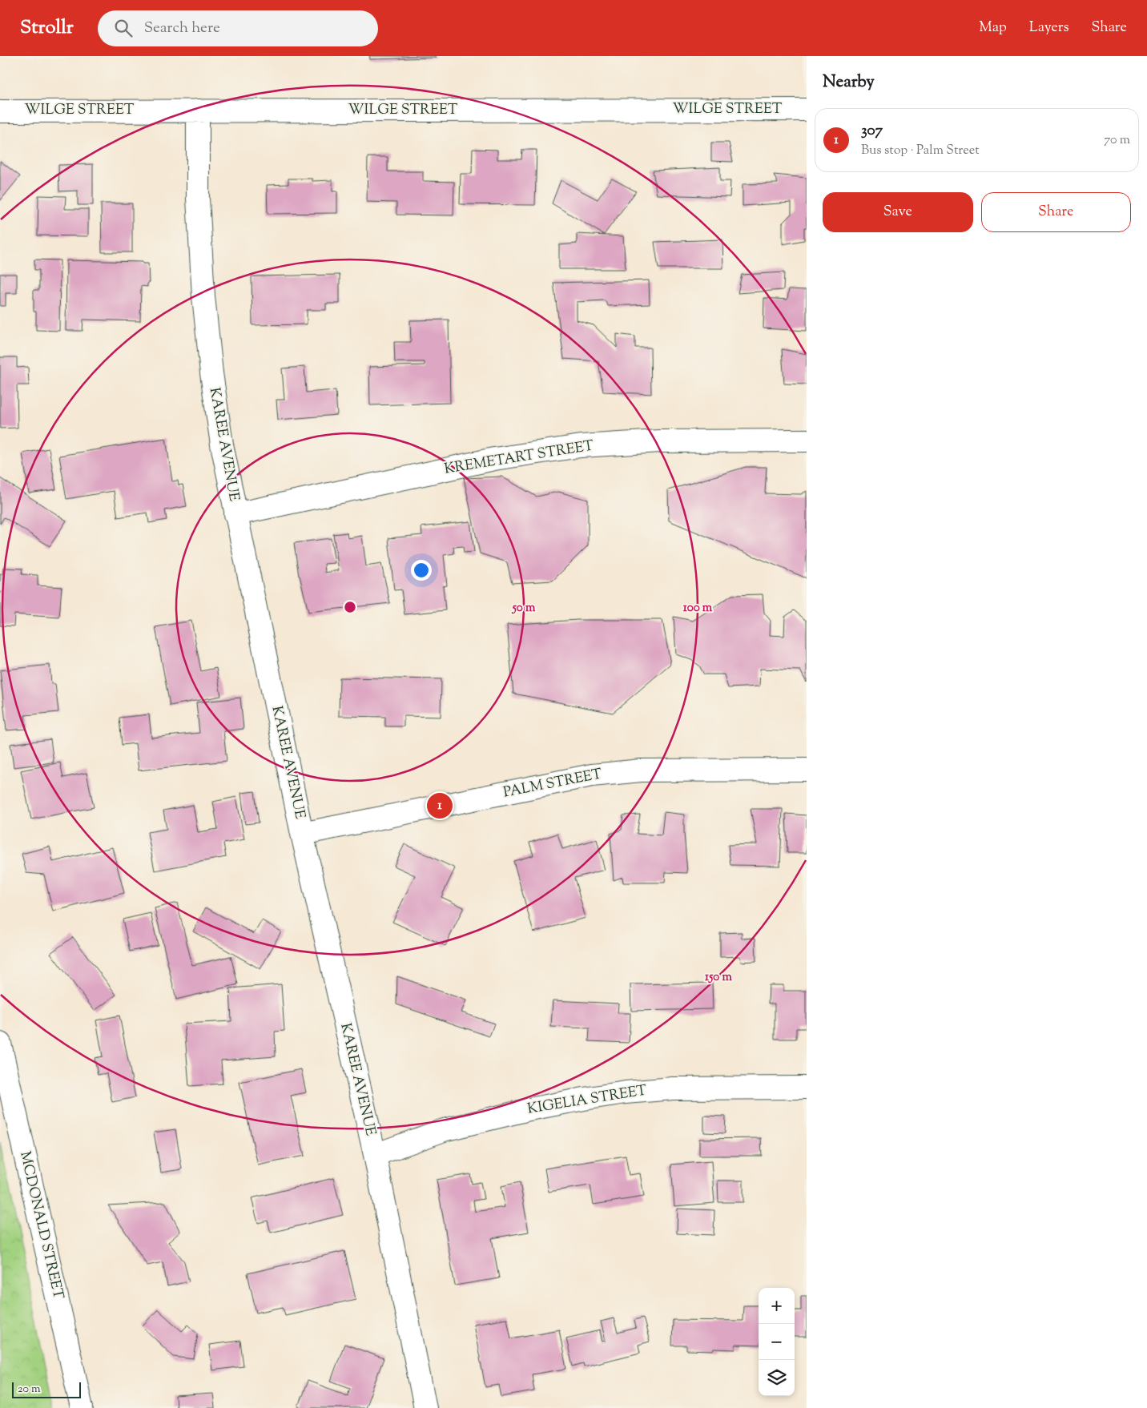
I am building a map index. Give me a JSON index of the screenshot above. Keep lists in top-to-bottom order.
{
  "streets": {
    "street": [
      "WILGE STREET",
      "KAREE AVENUE",
      "KREMETART STREET",
      "PALM STREET",
      "KIGELIA STREET",
      "MCDONALD STREET"
    ]
  },
  "crossings": [
    ["WILGE STREET", "KAREE AVENUE"],
    ["KAREE AVENUE", "KREMETART STREET"],
    ["KAREE AVENUE", "PALM STREET"],
    ["KAREE AVENUE", "KIGELIA STREET"]
  ],
  "scale_bar": "20 m",
  "page": {
    "header": "Strollr",
    "search": "Search here",
    "nav": ["Map", "Layers", "Share"],
    "heading": "Nearby",
    "list": [
      {
        "mark": "1",
        "name": "307",
        "note": "Bus stop · Palm Street",
        "value": "70 m"
      }
    ],
    "buttons": ["Save", "Share"],
    "pins": "1",
    "map_buttons": ["+", "−"],
    "scale": "20 m"
  },
  "rings": ["50 m", "100 m", "150 m"]
}
